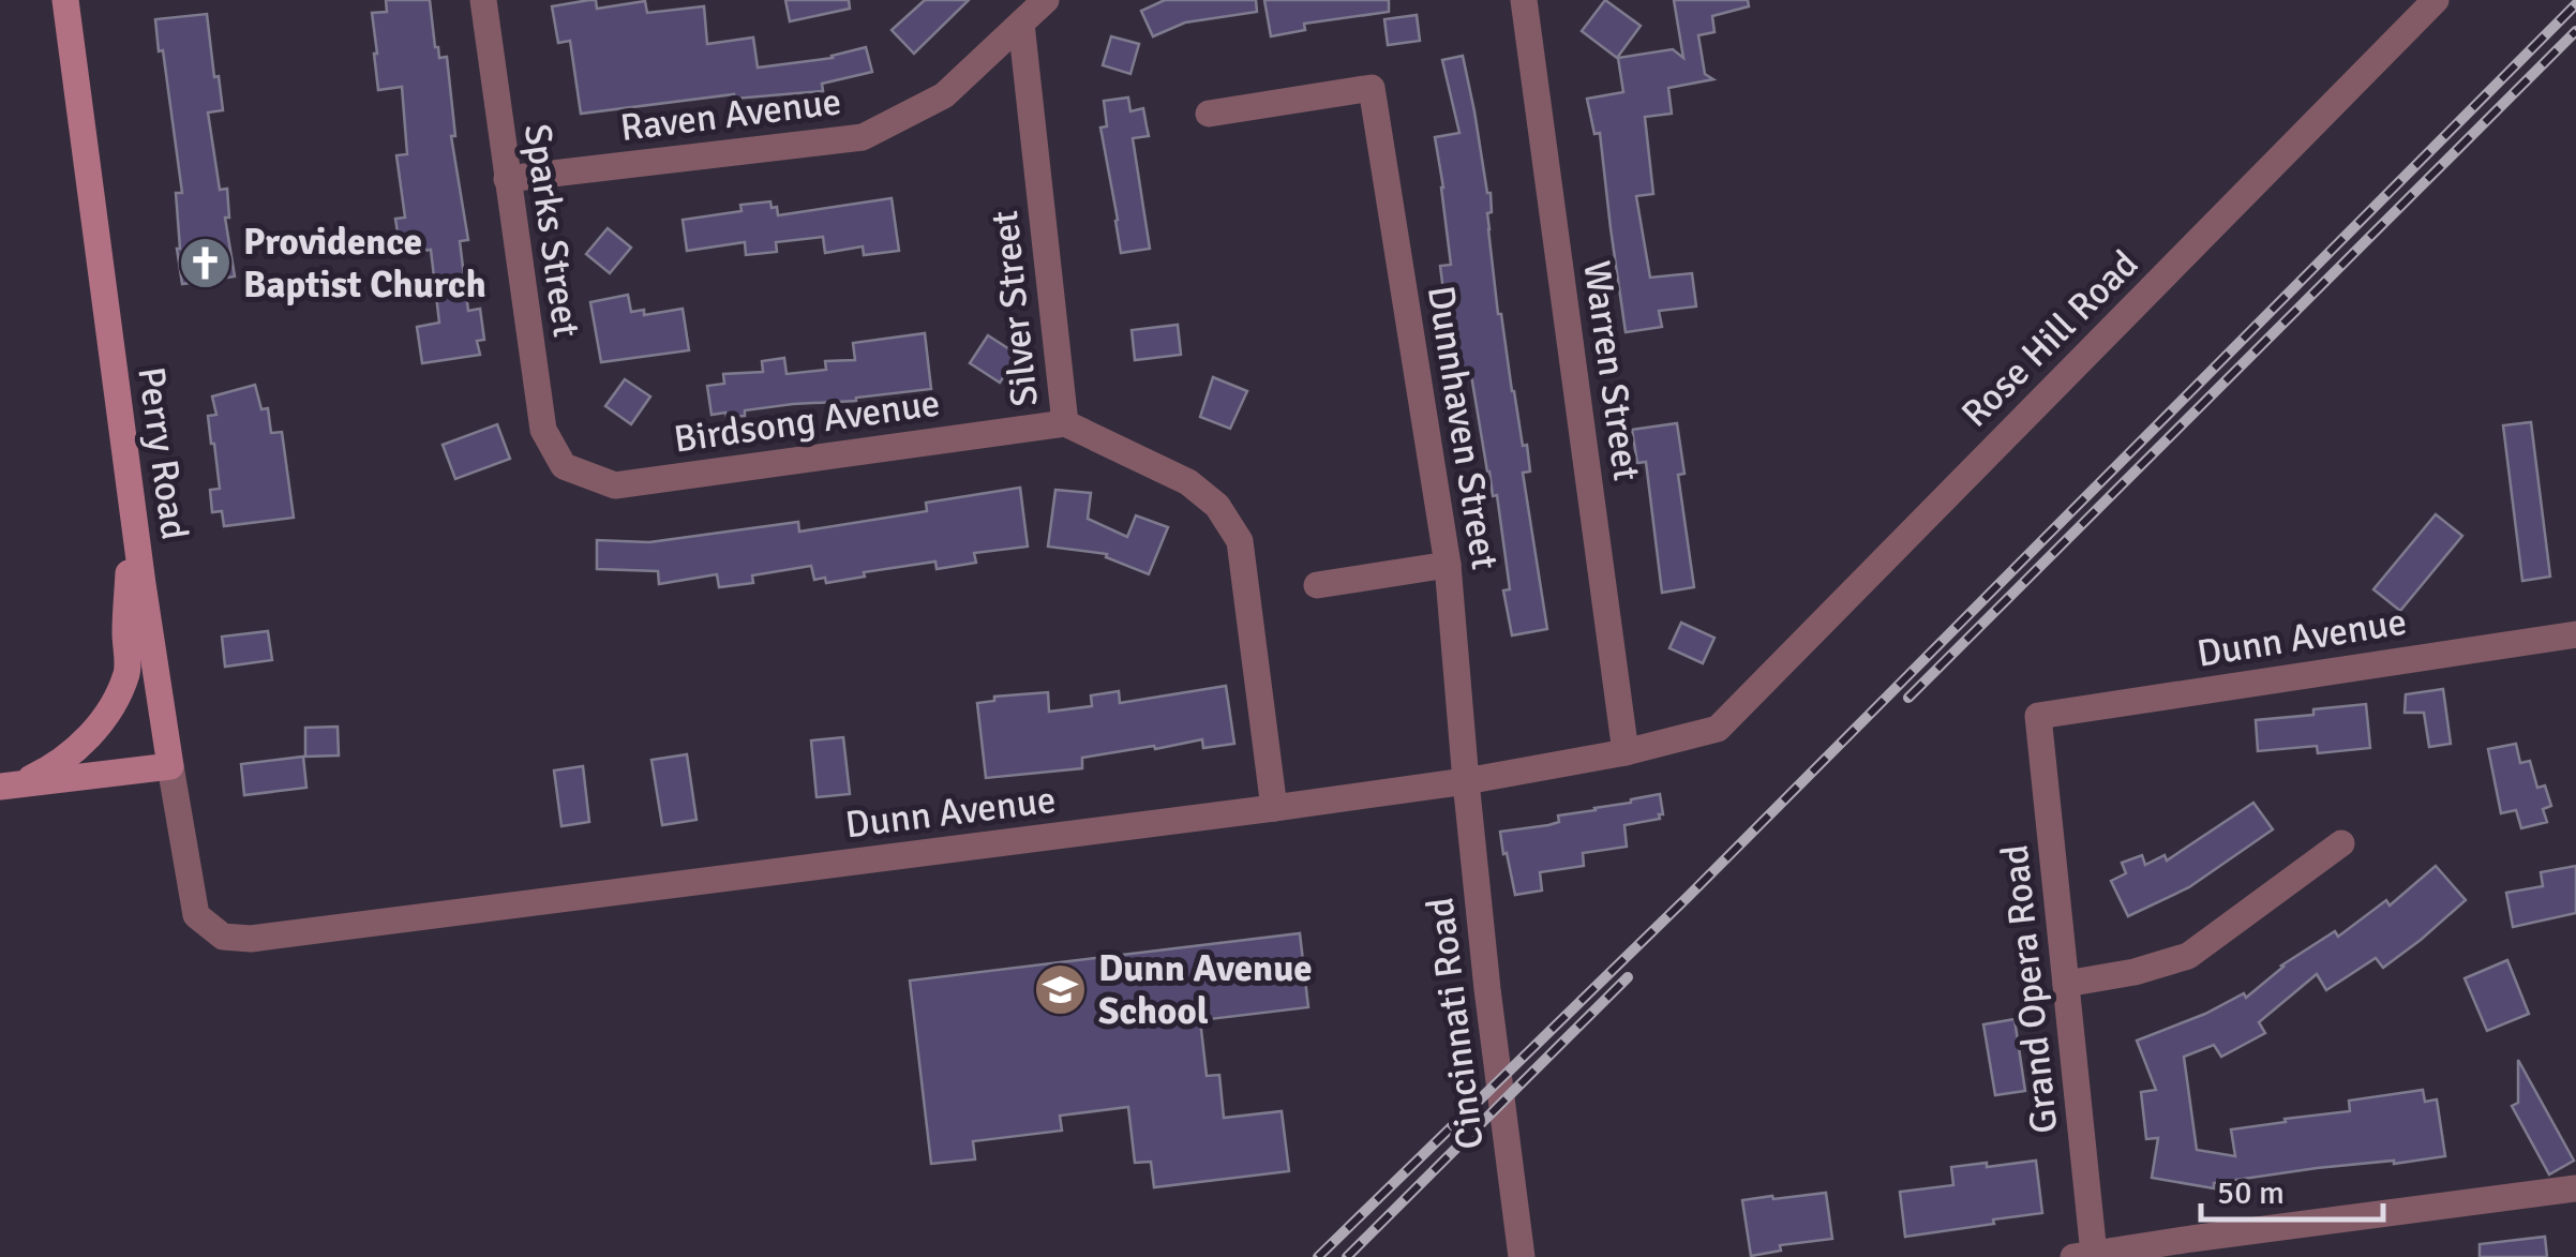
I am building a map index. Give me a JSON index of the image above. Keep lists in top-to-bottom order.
{
  "streets": {
    "main road": ["Perry Road"],
    "street": [
      "Raven Avenue",
      "Sparks Street",
      "Silver Street",
      "Rose Hill Road",
      "Warren Street",
      "Birdsong Avenue",
      "Dunnhaven Street",
      "Dunn Avenue",
      "Grand Opera Road",
      "Cincinnati Road"
    ]
  },
  "crossings": [
    ["Raven Avenue", "Sparks Street"],
    ["Raven Avenue", "Silver Street"],
    ["Sparks Street", "Birdsong Avenue"],
    ["Silver Street", "Birdsong Avenue"],
    ["Silver Street", "Dunn Avenue"],
    ["Rose Hill Road", "Dunn Avenue"],
    ["Warren Street", "Dunn Avenue"],
    ["Dunnhaven Street", "Dunn Avenue"],
    ["Dunnhaven Street", "Cincinnati Road"],
    ["Perry Road", "Dunn Avenue"],
    ["Dunn Avenue", "Grand Opera Road"],
    ["Dunn Avenue", "Cincinnati Road"]
  ],
  "places": {
    "church": ["Providence Baptist Church"],
    "school or university": ["Dunn Avenue School"]
  },
  "scale_bar": "50 m"
}
